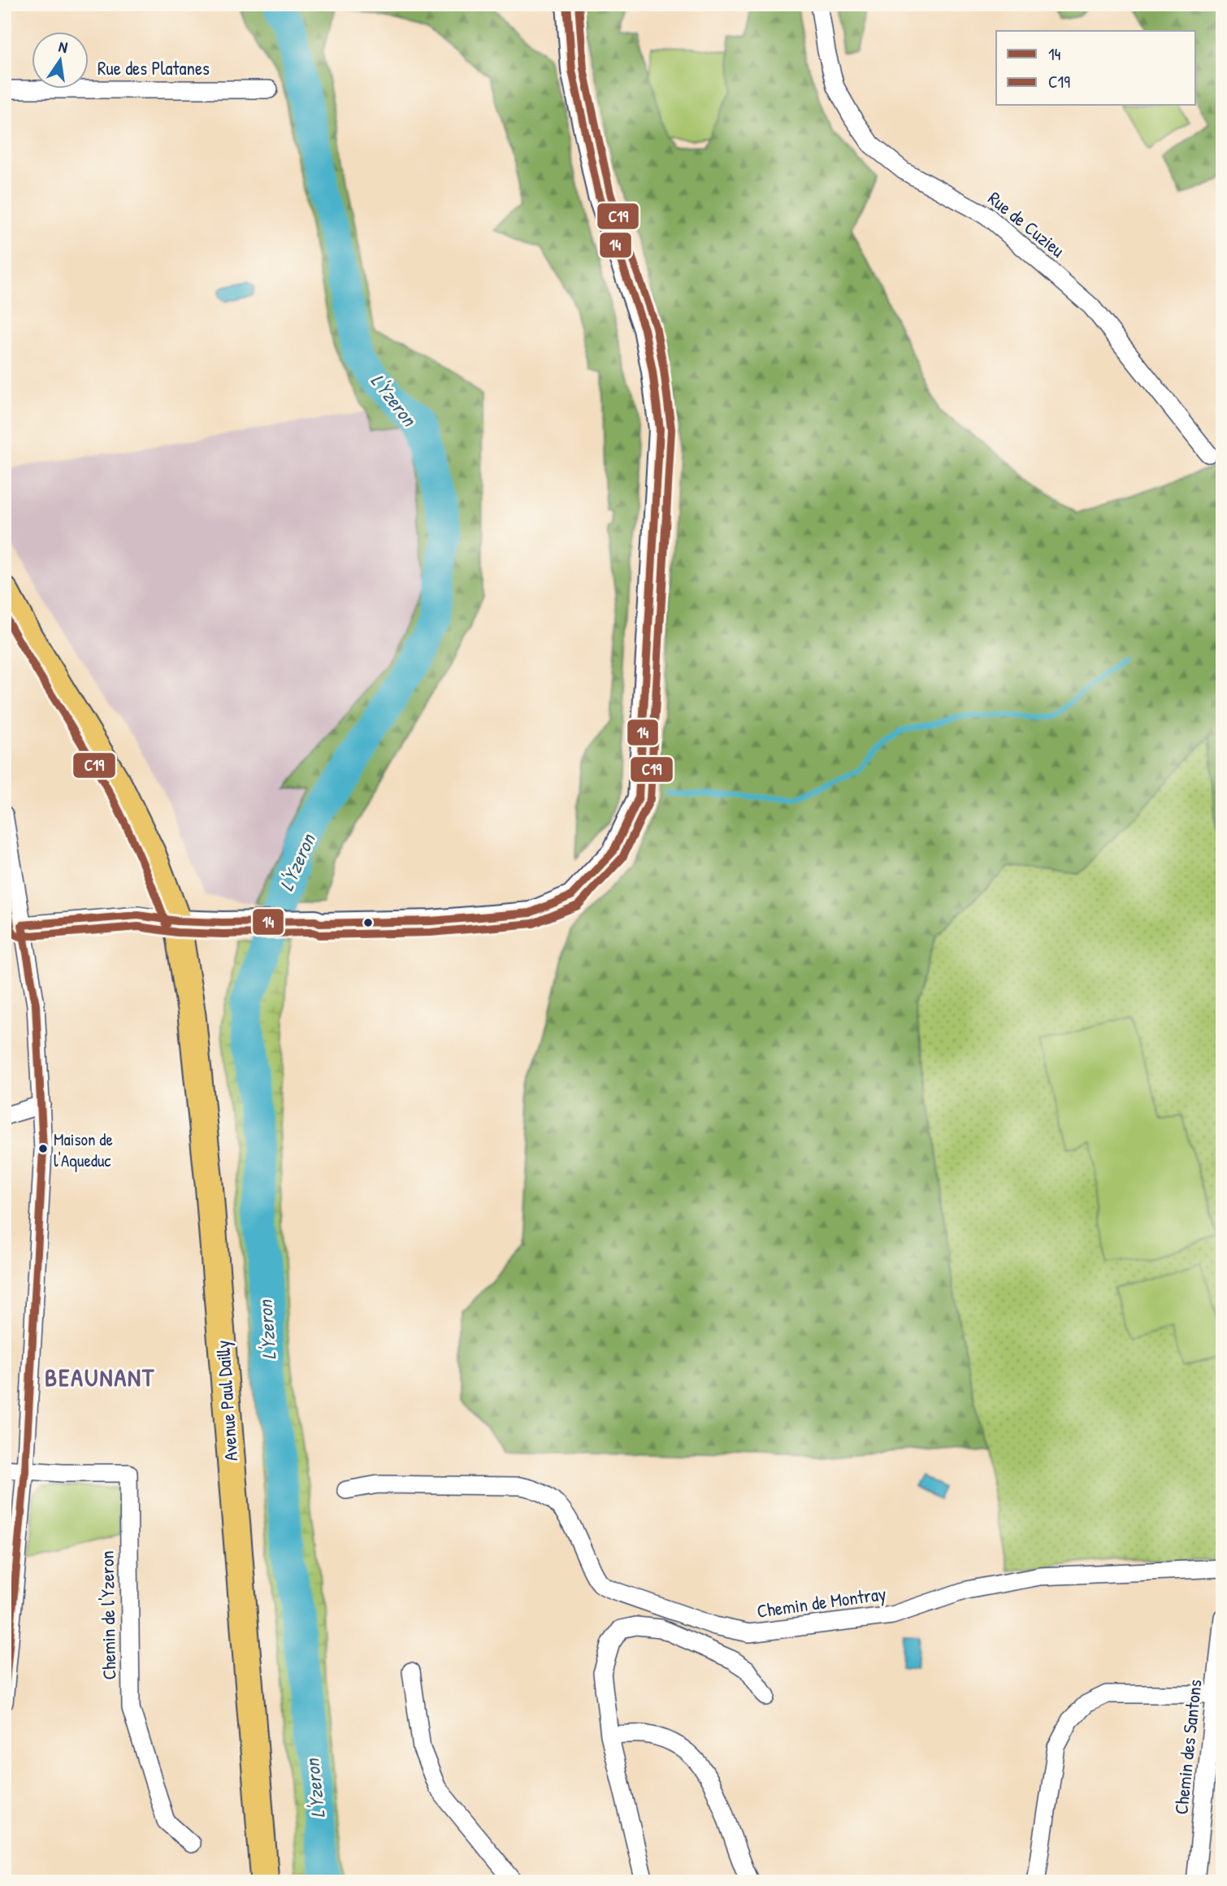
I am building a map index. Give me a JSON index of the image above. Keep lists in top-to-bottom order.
{
  "streets": {
    "main road": ["Avenue Paul Dailly"],
    "street": [
      "Rue des Platanes",
      "Rue de Cuzieu",
      "Chemin de Montray",
      "Chemin de l'Yzeron",
      "Chemin des Santons"
    ]
  },
  "districts": ["BEAUNANT"],
  "water": ["L'Yzeron"],
  "places": ["Maison de l'Aqueduc"],
  "lines": ["transit line 14", "transit line C19"],
  "legend": ["14", "C19"],
  "north": "top"
}
